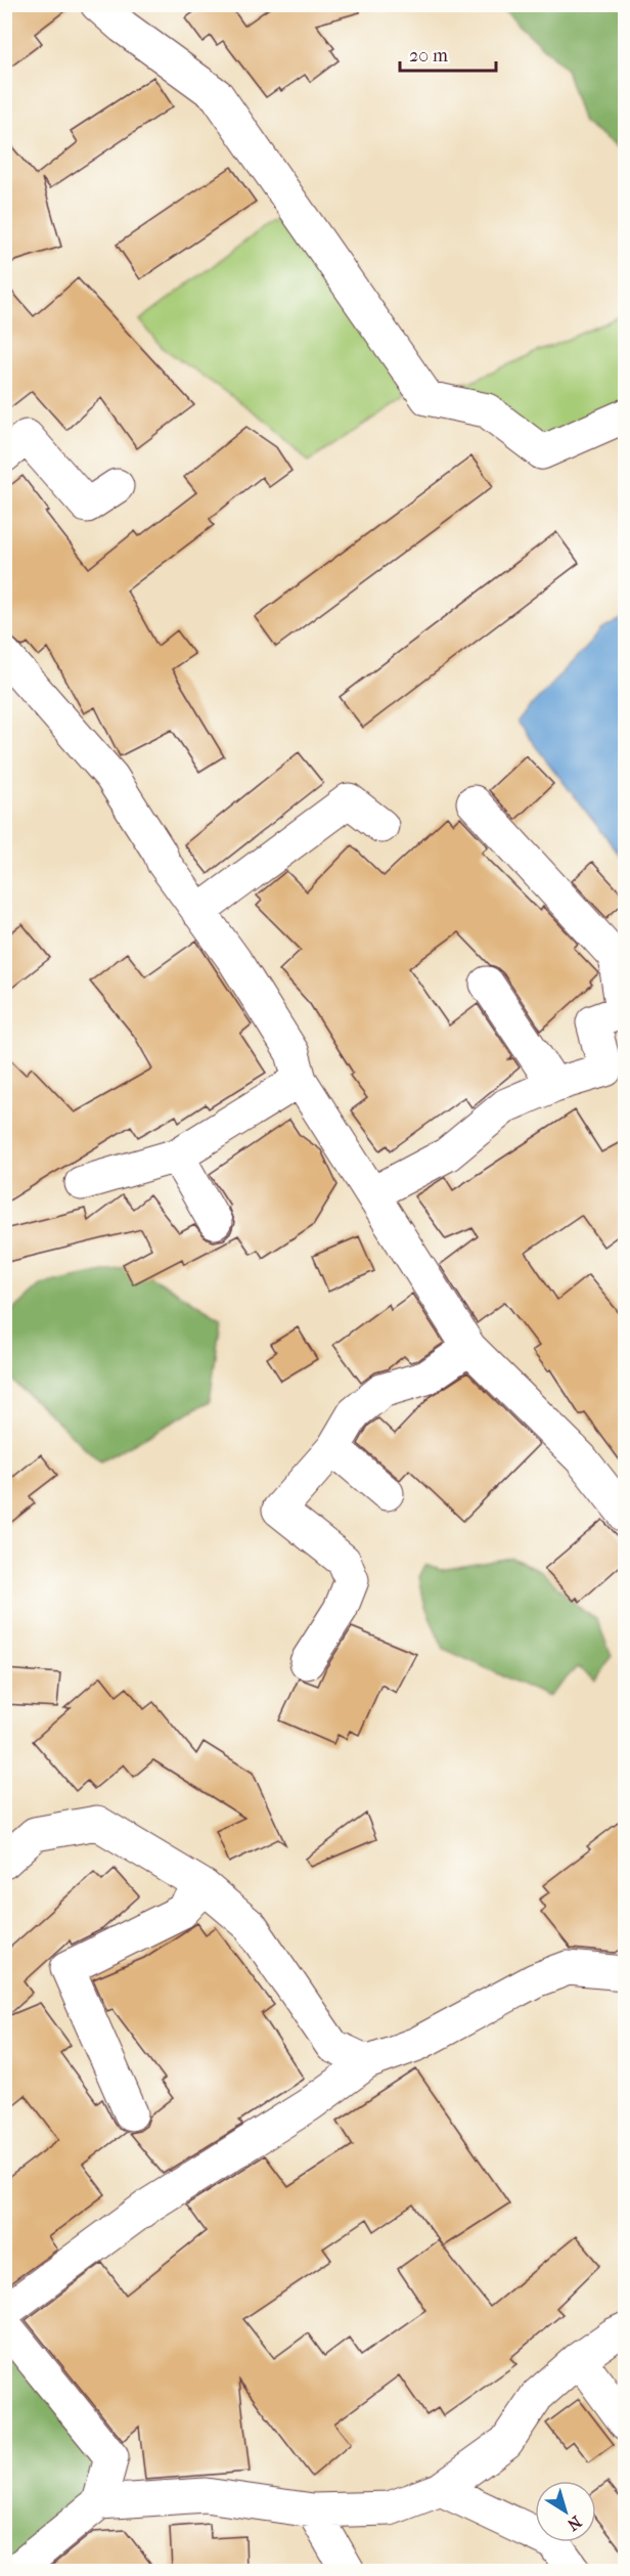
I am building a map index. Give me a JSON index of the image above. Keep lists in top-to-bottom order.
{
  "scale_bar": "20 m",
  "north": "bottom right"
}
